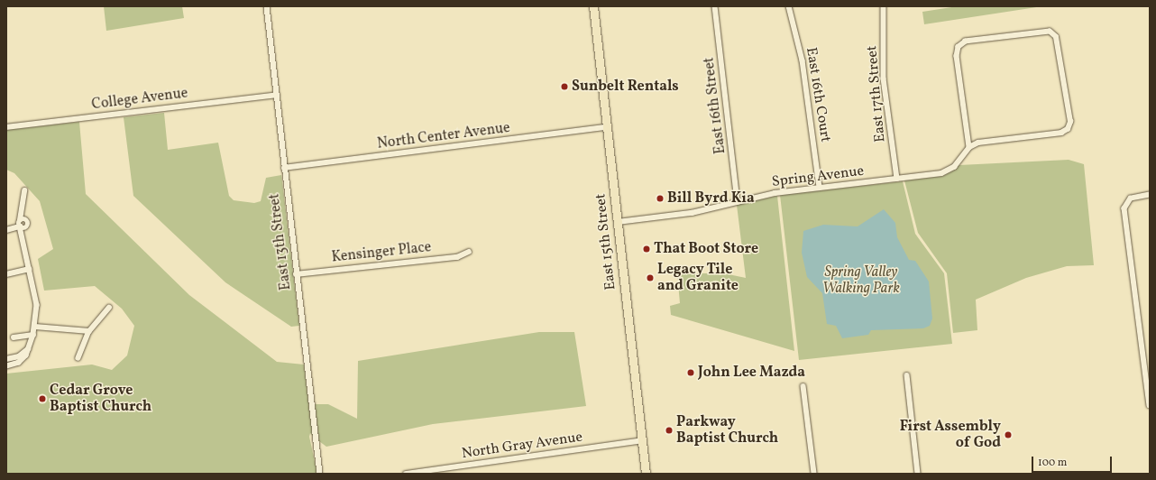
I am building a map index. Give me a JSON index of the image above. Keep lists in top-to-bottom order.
{
  "streets": {
    "main road": ["East 15th Street"],
    "street": [
      "East 17th Street",
      "East 16th Court",
      "College Avenue",
      "East 16th Street",
      "North Center Avenue",
      "Spring Avenue",
      "East 13th Street",
      "Kensinger Place",
      "North Gray Avenue"
    ]
  },
  "crossings": [
    ["East 17th Street", "Spring Avenue"],
    ["East 16th Court", "Spring Avenue"],
    ["College Avenue", "East 13th Street"],
    ["East 16th Street", "Spring Avenue"],
    ["North Center Avenue", "East 13th Street"],
    ["North Center Avenue", "East 15th Street"],
    ["Spring Avenue", "East 15th Street"],
    ["East 13th Street", "Kensinger Place"],
    ["East 15th Street", "North Gray Avenue"]
  ],
  "parks": ["Spring Valley Walking Park"],
  "places": [
    "Sunbelt Rentals",
    "Bill Byrd Kia",
    "That Boot Store",
    "Legacy Tile and Granite",
    "John Lee Mazda",
    "Cedar Grove Baptist Church",
    "Parkway Baptist Church",
    "First Assembly of God"
  ],
  "scale_bar": "100 m"
}
